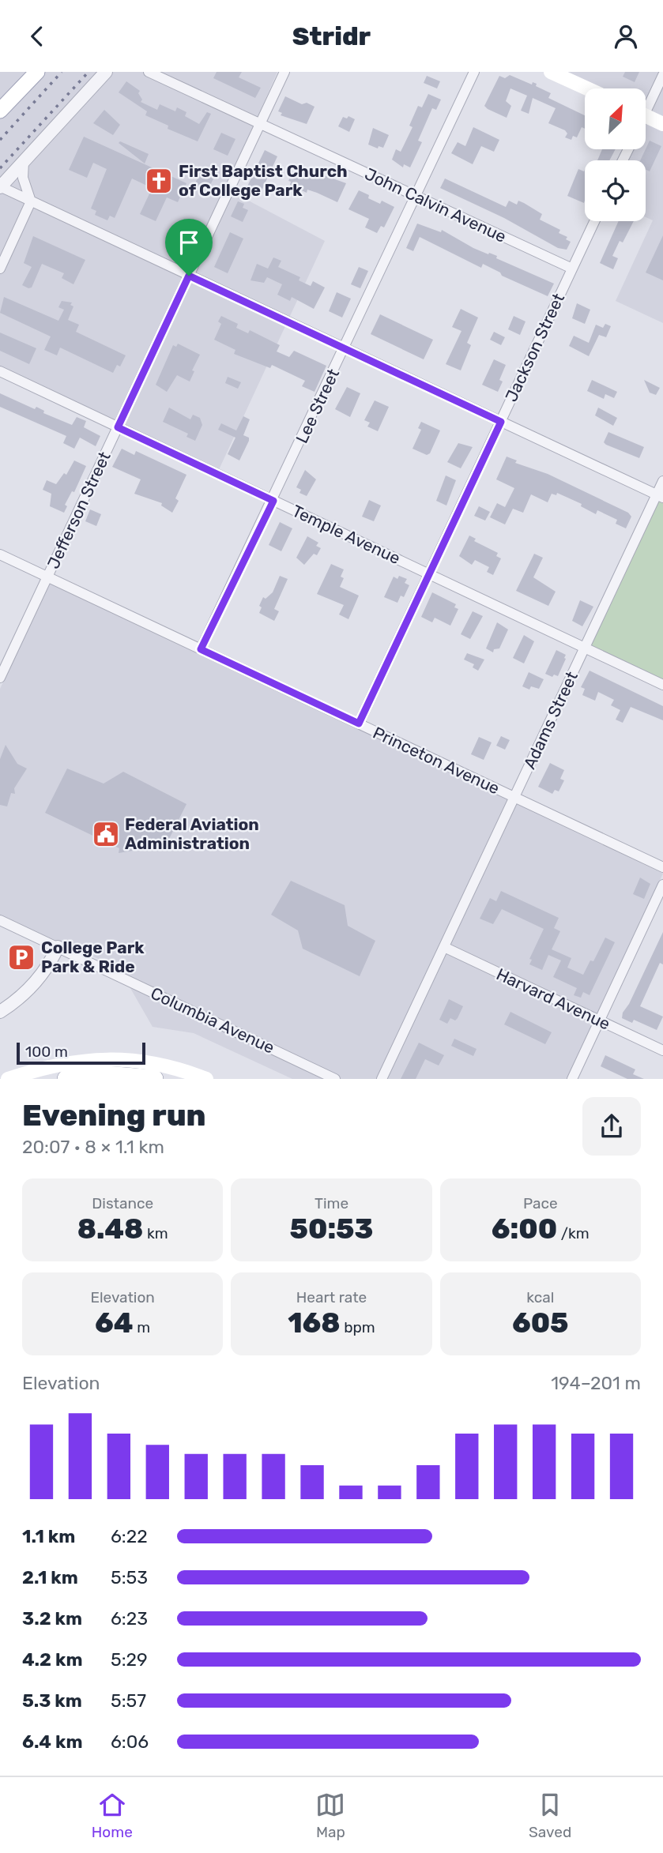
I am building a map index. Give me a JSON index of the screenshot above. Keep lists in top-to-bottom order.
{
  "streets": {
    "street": [
      "John Calvin Avenue",
      "Jackson Street",
      "Lee Street",
      "Jefferson Street",
      "Temple Avenue",
      "Adams Street",
      "Princeton Avenue",
      "Harvard Avenue",
      "Columbia Avenue"
    ]
  },
  "crossings": [
    ["John Calvin Avenue", "Jackson Street"],
    ["John Calvin Avenue", "Lee Street"],
    ["John Calvin Avenue", "Jefferson Street"],
    ["Jackson Street", "Temple Avenue"],
    ["Jackson Street", "Princeton Avenue"],
    ["Lee Street", "Temple Avenue"],
    ["Lee Street", "Princeton Avenue"],
    ["Jefferson Street", "Temple Avenue"],
    ["Jefferson Street", "Princeton Avenue"],
    ["Temple Avenue", "Adams Street"],
    ["Adams Street", "Princeton Avenue"],
    ["Adams Street", "Harvard Avenue"]
  ],
  "places": {
    "church": ["First Baptist Church of College Park"],
    "public building": ["Federal Aviation Administration"],
    "parking": ["College Park Park & Ride"]
  },
  "scale_bar": "100 m",
  "north": "top right",
  "page": {
    "header": "Stridr",
    "scale": "100 m",
    "heading": ["Evening run", "20:07 · 8 × 1.1 km"],
    "stats": [
      ["Distance", "8.48 km"],
      ["Time", "50:53"],
      ["Pace", "6:00 /km"],
      ["Elevation", "64 m"],
      ["Heart rate", "168 bpm"],
      ["kcal", "605"]
    ],
    "chart": ["Elevation", "194–201 m"],
    "list": [
      {
        "name": "1.1 km",
        "note": "6:22"
      },
      {
        "name": "2.1 km",
        "note": "5:53"
      },
      {
        "name": "3.2 km",
        "note": "6:23"
      },
      {
        "name": "4.2 km",
        "note": "5:29"
      },
      {
        "name": "5.3 km",
        "note": "5:57"
      },
      {
        "name": "6.4 km",
        "note": "6:06"
      }
    ],
    "tabs": ["Home", "Map", "Saved"]
  }
}
